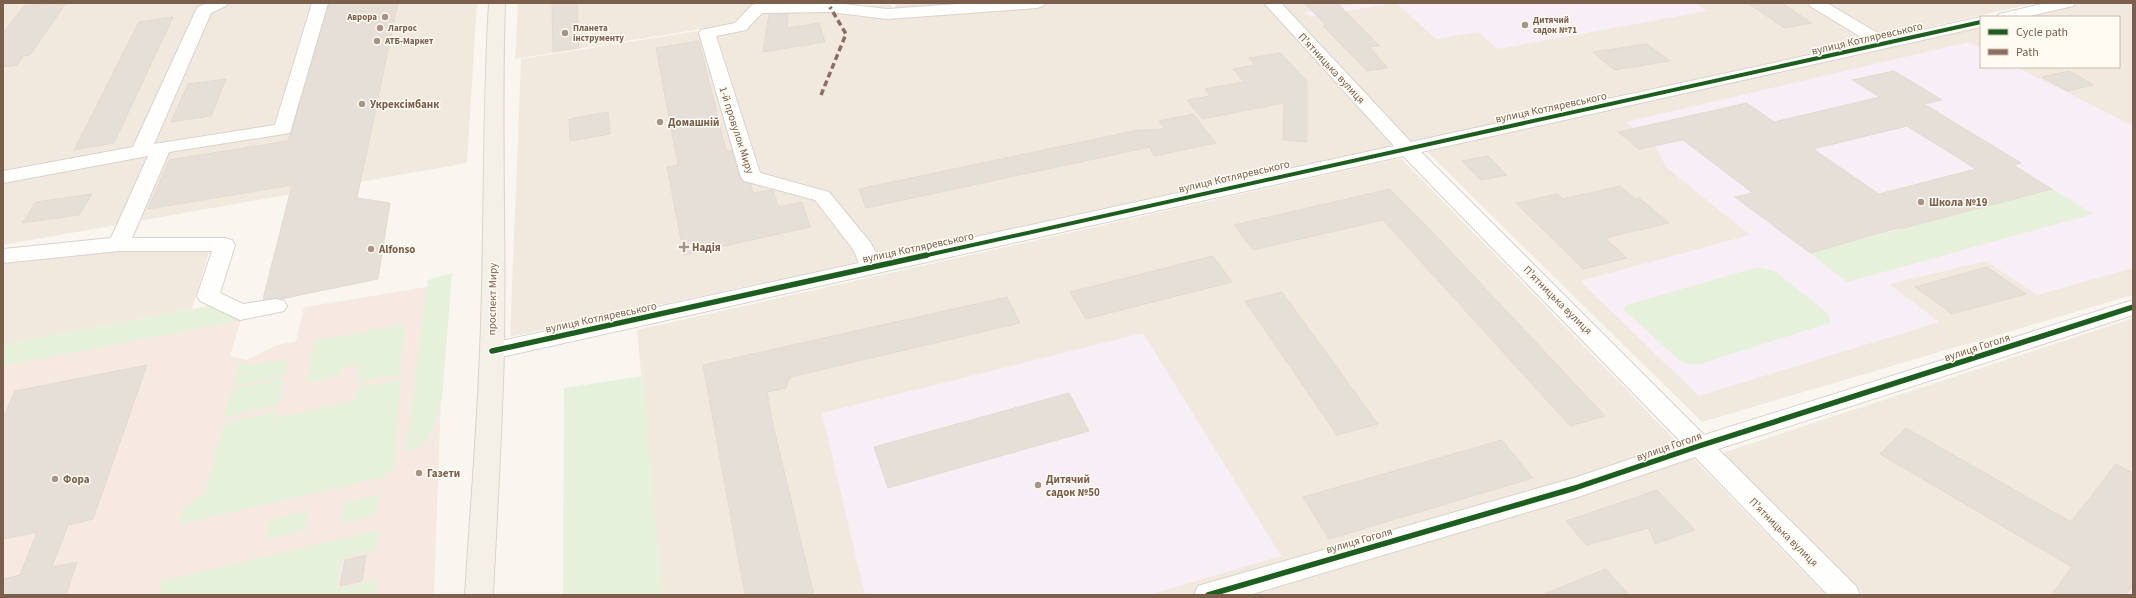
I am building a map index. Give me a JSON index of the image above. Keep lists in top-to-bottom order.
{
  "streets": {
    "main road": ["проспект Миру"],
    "street": [
      "вулиця Котляревського",
      "Пʼятницька вулиця",
      "1-й провулок Миру",
      "вулиця Гоголя"
    ]
  },
  "crossings": [
    ["вулиця Котляревського", "Пʼятницька вулиця"],
    ["вулиця Котляревського", "1-й провулок Миру"],
    ["вулиця Котляревського", "проспект Миру"],
    ["Пʼятницька вулиця", "вулиця Гоголя"]
  ],
  "places": {
    "other": [
      "Аврора",
      "Дитячий садок №71",
      "Лагрос",
      "Планета інструменту",
      "АТБ-Маркет",
      "Укрексімбанк",
      "Домашній",
      "Школа №19",
      "Alfonso",
      "Газети",
      "Фора",
      "Дитячий садок №50"
    ],
    "health": ["Надія"]
  },
  "legend": ["Cycle path", "Path"]
}
